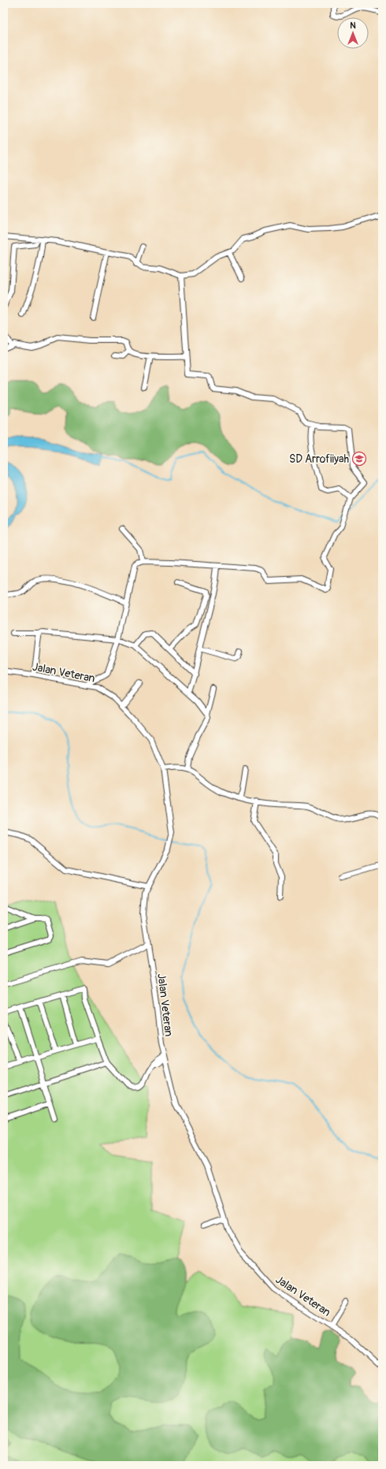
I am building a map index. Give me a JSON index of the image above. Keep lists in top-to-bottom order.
{
  "streets": {
    "street": ["Jalan Veteran"]
  },
  "places": {
    "school or university": ["SD Arrofiiyah"]
  },
  "north": "top"
}
